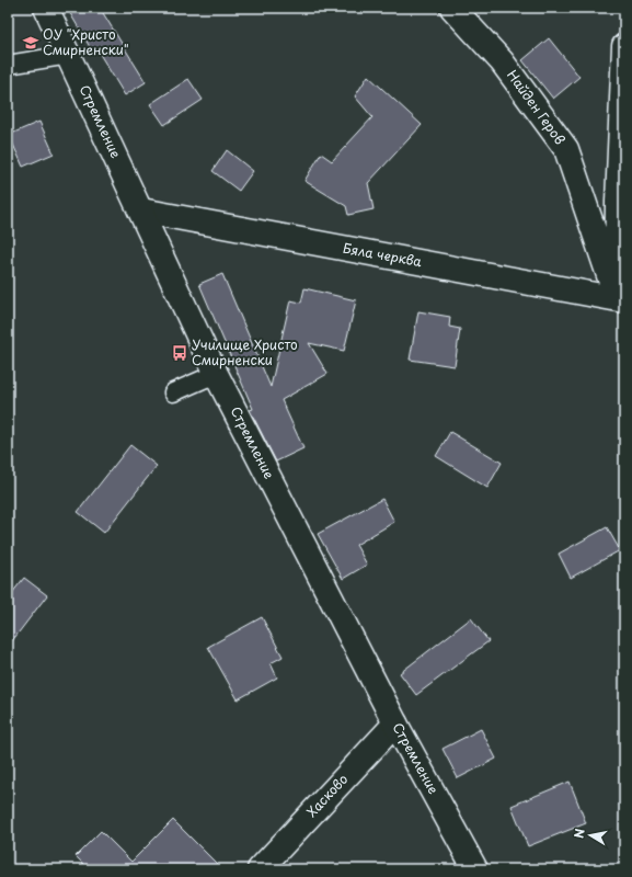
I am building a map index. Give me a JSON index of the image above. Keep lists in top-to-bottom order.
{
  "streets": {
    "street": [
      "Найден Геров",
      "Стремление",
      "Бяла черква",
      "Хасково"
    ]
  },
  "crossings": [
    ["Найден Геров", "Бяла черква"],
    ["Стремление", "Бяла черква"],
    ["Стремление", "Хасково"]
  ],
  "places": {
    "school or university": ["ОУ \"Христо Смирненски\""],
    "bus stop": ["Училище Христо Смирненски"]
  },
  "north": "left"
}
